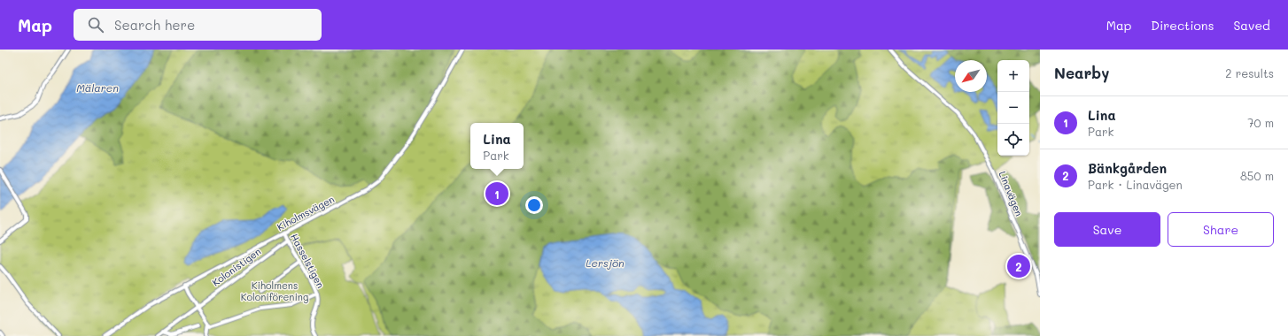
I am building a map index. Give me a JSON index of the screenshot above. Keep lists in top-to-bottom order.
{
  "streets": {
    "street": [
      "Linavägen",
      "Kiholmsvägen",
      "Hasselstigen",
      "Kolonistigen"
    ]
  },
  "crossings": [
    ["Kiholmsvägen", "Hasselstigen"],
    ["Hasselstigen", "Kolonistigen"]
  ],
  "water": ["Mälaren", "Lersjön"],
  "parks": ["Kiholmens Koloniförening"],
  "north": "bottom left",
  "page": {
    "header": "Map",
    "search": "Search here",
    "nav": ["Map", "Directions", "Saved"],
    "heading": ["Nearby", "2 results"],
    "map_buttons": ["+", "−"],
    "list": [
      {
        "mark": "1",
        "name": "Lina",
        "note": "Park",
        "value": "70 m"
      },
      {
        "mark": "2",
        "name": "Bänkgården",
        "note": "Park · Linavägen",
        "value": "850 m"
      }
    ],
    "popup": ["Lina", "Park"],
    "pins": ["1", "2"],
    "buttons": ["Save", "Share"]
  }
}
